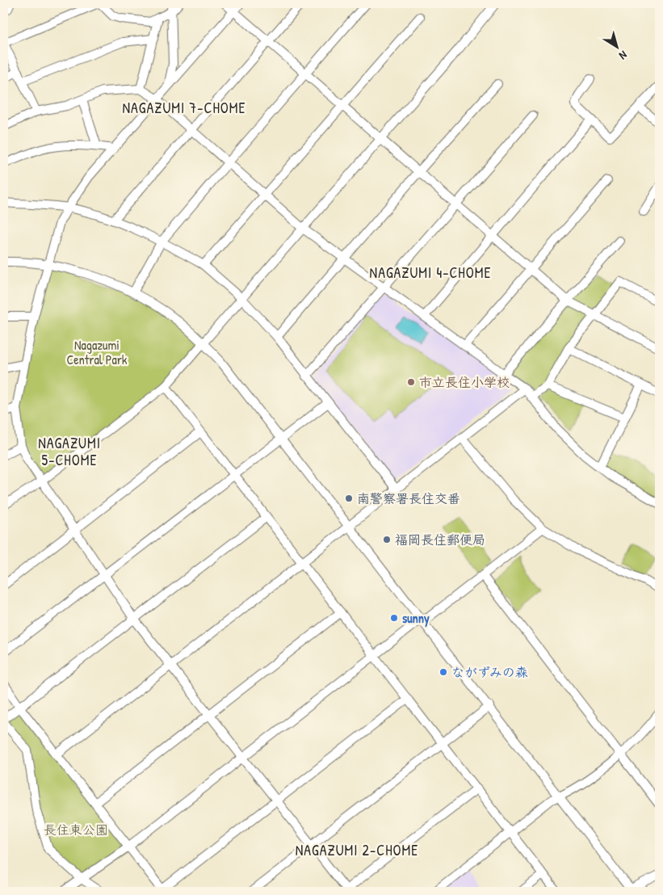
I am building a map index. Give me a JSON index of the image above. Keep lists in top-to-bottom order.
{
  "districts": [
    "NAGAZUMI 7-CHOME",
    "NAGAZUMI 4-CHOME",
    "NAGAZUMI 5-CHOME",
    "NAGAZUMI 2-CHOME"
  ],
  "parks": ["Nagazumi Central Park", "長住東公園"],
  "places": [
    "市立長住小学校",
    "南警察署長住交番",
    "福岡長住郵便局",
    "sunny",
    "ながずみの森"
  ],
  "north": "bottom right"
}
